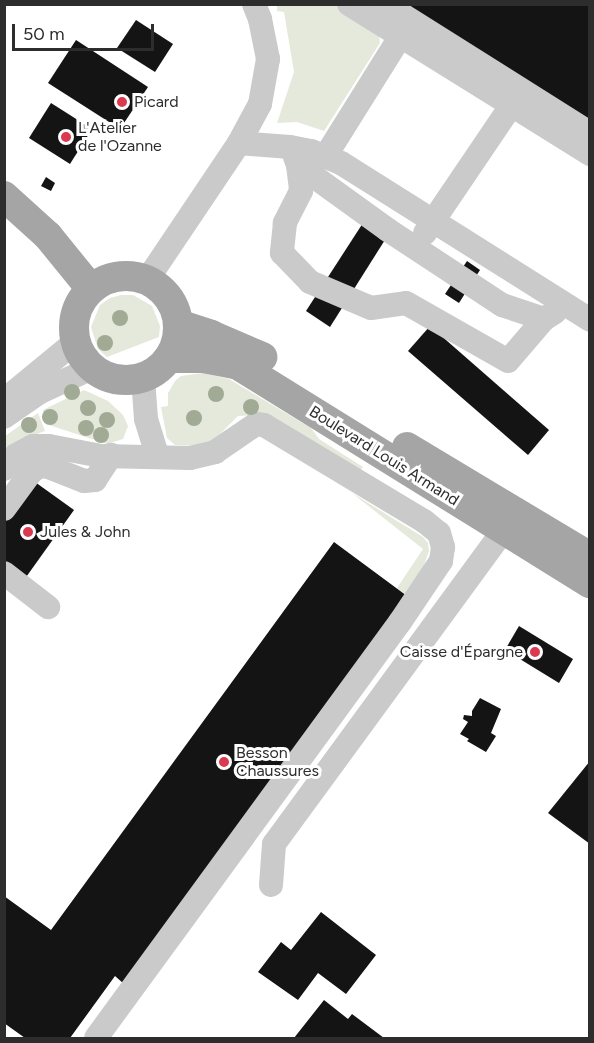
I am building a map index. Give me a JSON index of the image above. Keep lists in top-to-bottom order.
{
  "streets": {
    "main road": ["Boulevard Louis Armand"]
  },
  "places": [
    "Picard",
    "L'Atelier de l'Ozanne",
    "Jules & John",
    "Caisse d'Épargne",
    "Besson Chaussures"
  ],
  "scale_bar": "50 m"
}
